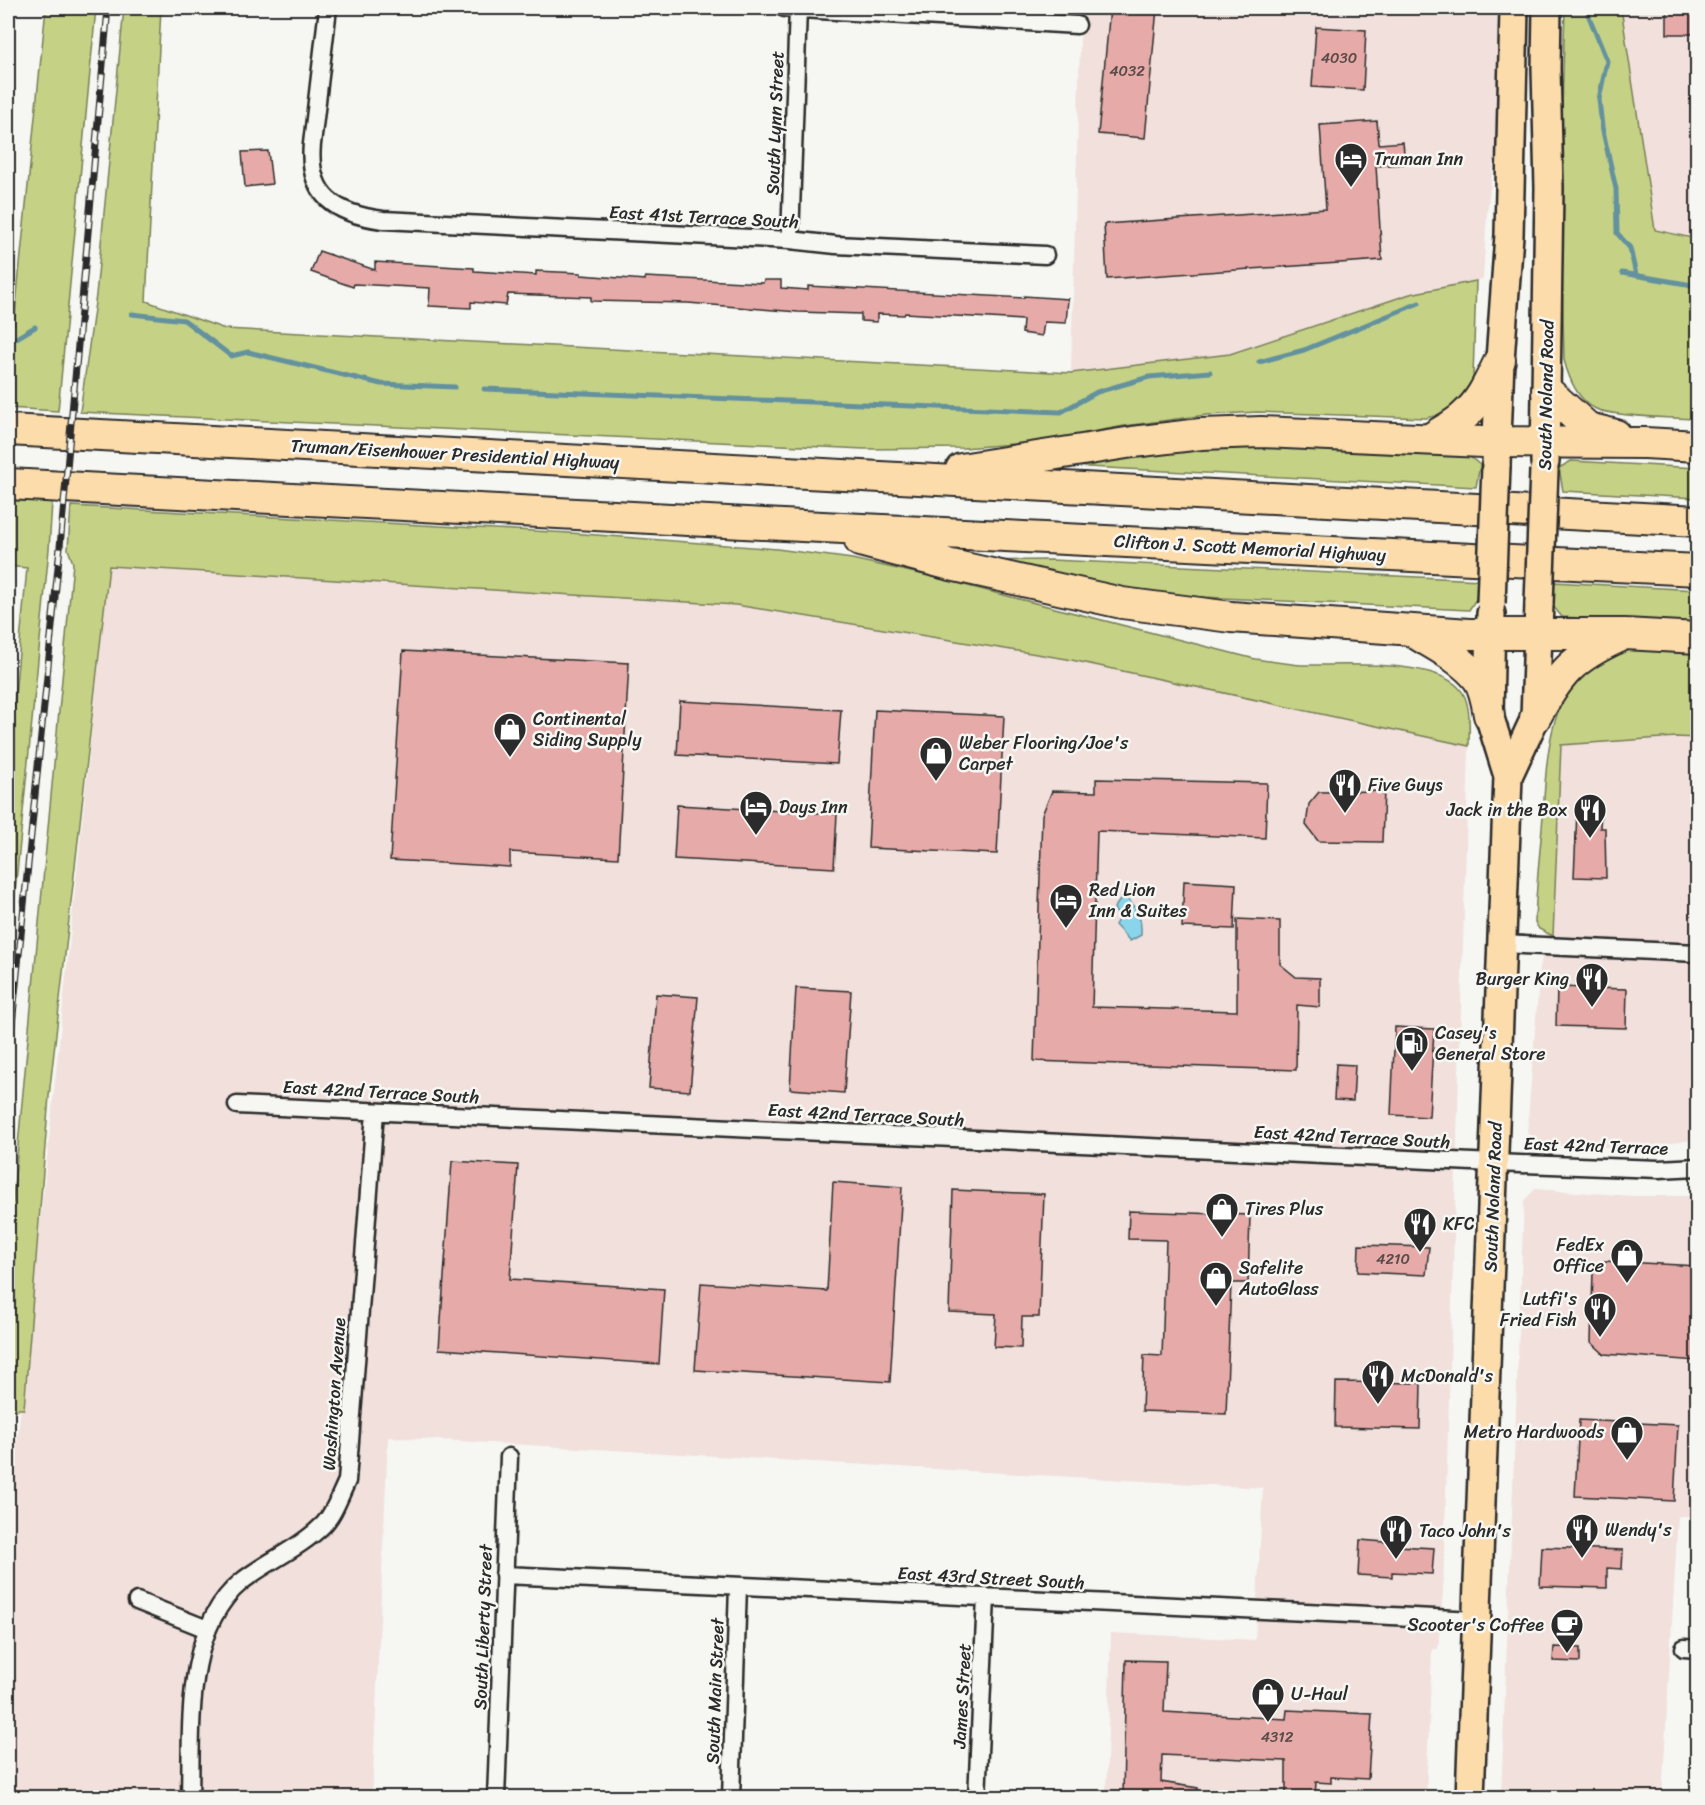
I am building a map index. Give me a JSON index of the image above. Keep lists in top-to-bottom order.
{
  "streets": {
    "highway": ["Truman/Eisenhower Presidential Highway", "Clifton J. Scott Memorial Highway"],
    "main road": ["South Noland Road"],
    "street": [
      "South Lynn Street",
      "East 41st Terrace South",
      "East 42nd Terrace South",
      "East 42nd Terrace",
      "Washington Avenue",
      "East 43rd Street South",
      "South Liberty Street",
      "South Main Street",
      "James Street"
    ]
  },
  "crossings": [
    ["South Lynn Street", "East 41st Terrace South"],
    ["South Noland Road", "East 42nd Terrace South"],
    ["South Noland Road", "East 42nd Terrace"],
    ["South Noland Road", "East 43rd Street South"],
    ["East 42nd Terrace South", "East 42nd Terrace"],
    ["East 42nd Terrace South", "Washington Avenue"],
    ["East 43rd Street South", "South Liberty Street"],
    ["East 43rd Street South", "South Main Street"],
    ["East 43rd Street South", "James Street"]
  ],
  "places": {
    "hotel": ["Truman Inn", "Days Inn", "Red Lion Inn & Suites"],
    "shop": [
      "Continental Siding Supply",
      "Weber Flooring/Joe's Carpet",
      "Tires Plus",
      "FedEx Office",
      "Safelite AutoGlass",
      "Metro Hardwoods",
      "U-Haul"
    ],
    "restaurant": [
      "Five Guys",
      "Jack in the Box",
      "Burger King",
      "KFC",
      "Lutfi's Fried Fish",
      "McDonald's",
      "Wendy's",
      "Taco John's"
    ],
    "fuel station": ["Casey's General Store"],
    "cafe": ["Scooter's Coffee"]
  },
  "house_numbers": [
    "4030",
    "4032",
    "4210",
    "4312"
  ]
}
